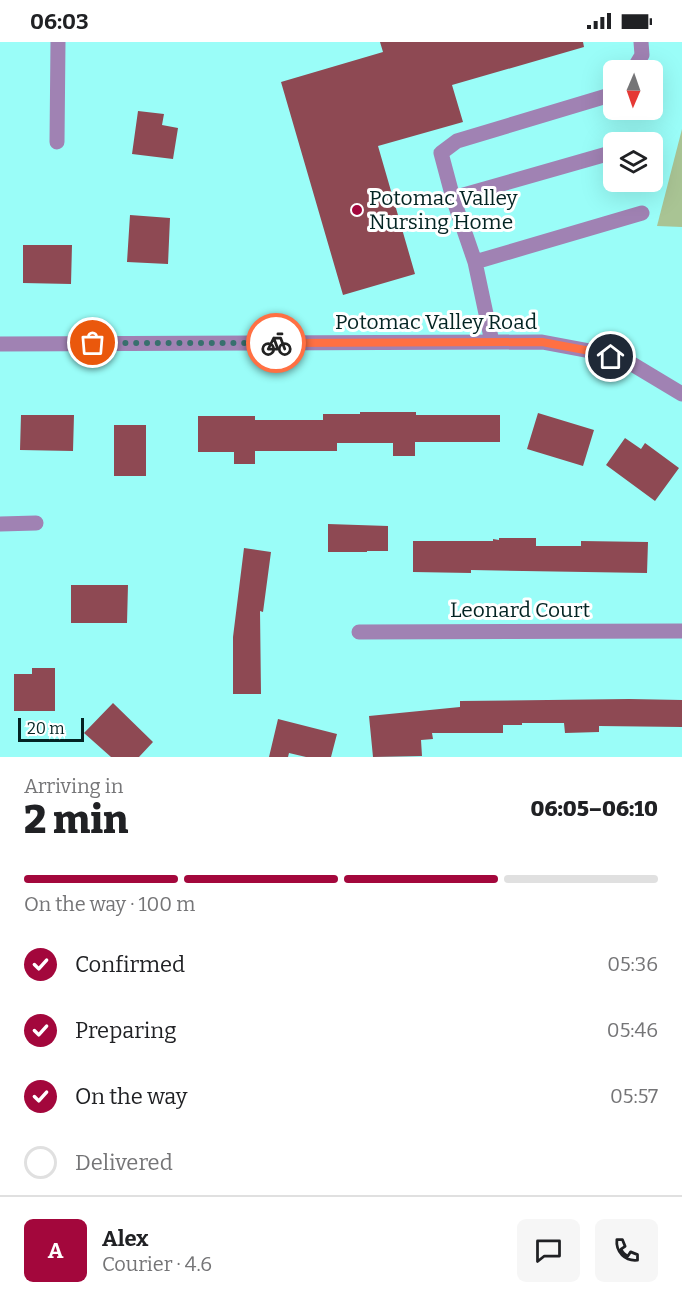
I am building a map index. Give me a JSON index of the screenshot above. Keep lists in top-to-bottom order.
{
  "streets": {
    "street": ["Potomac Valley Road", "Leonard Court"]
  },
  "places": ["Potomac Valley Nursing Home"],
  "scale_bar": "20 m",
  "north": "bottom",
  "page": {
    "status": "06:03",
    "scale": "20 m",
    "heading": ["2 min", "Arriving in", "06:05–06:10"],
    "panel": ["Alex", "Courier · 4.6"],
    "bar": "On the way · 100 m",
    "list": [
      ["Confirmed", "05:36"],
      ["Preparing", "05:46"],
      ["On the way", "05:57"],
      "Delivered"
    ],
    "round": "A"
  }
}
